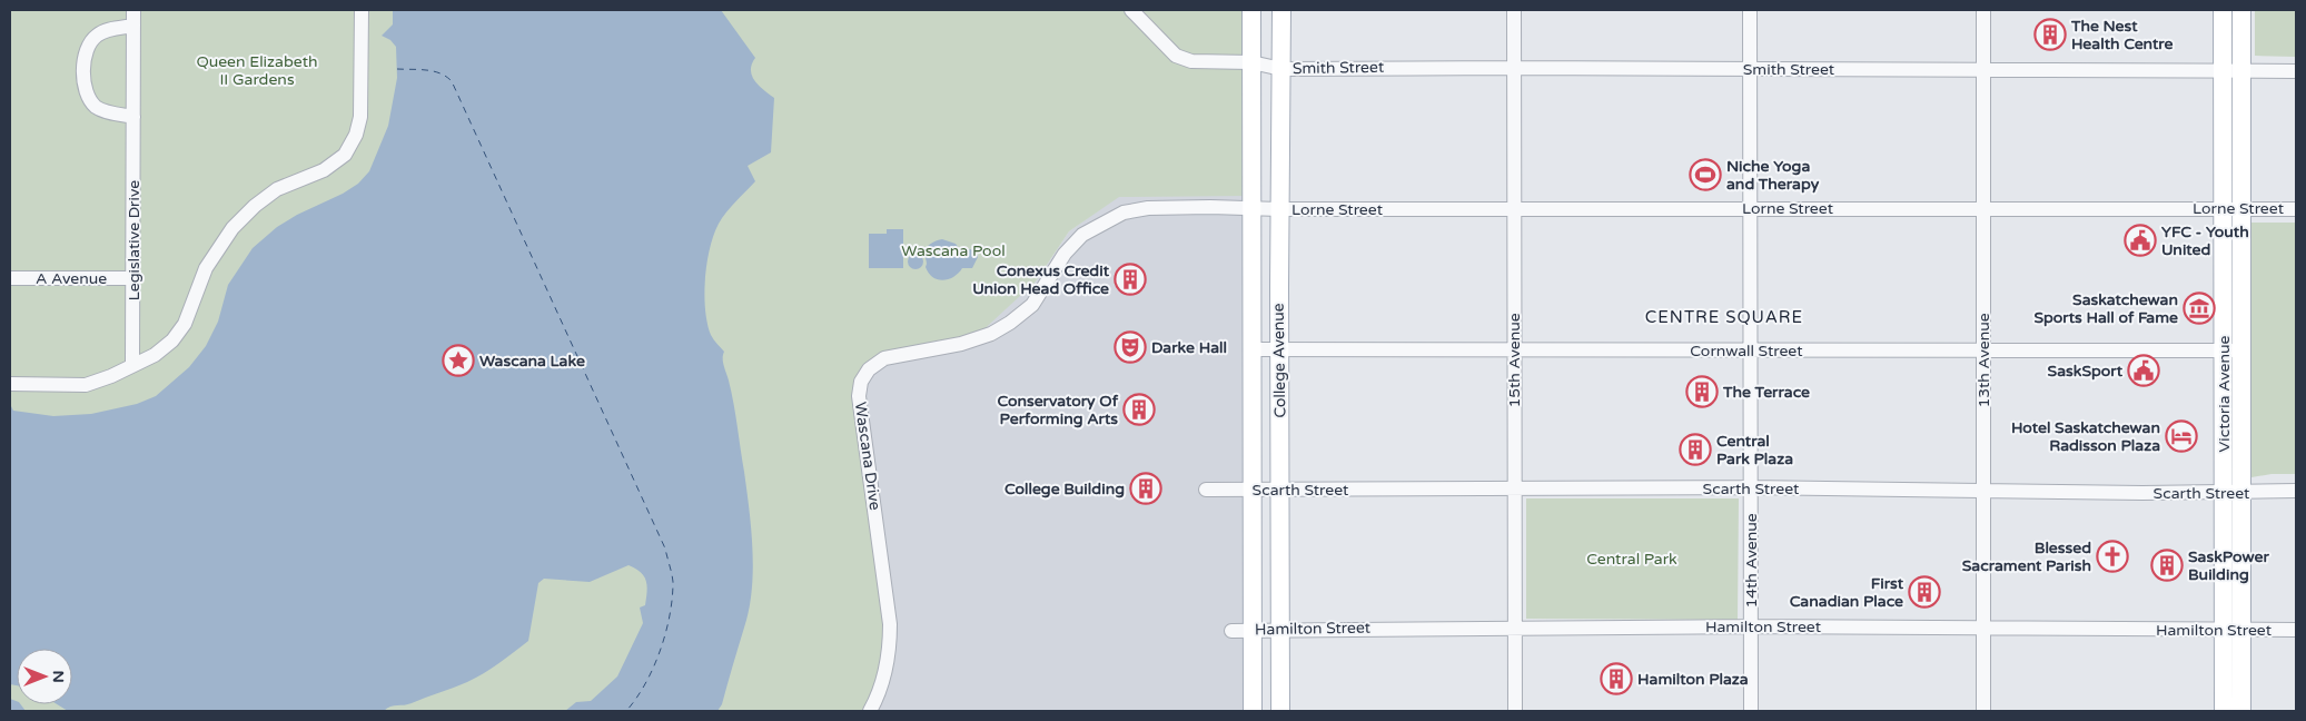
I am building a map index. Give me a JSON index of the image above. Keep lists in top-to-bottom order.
{
  "streets": {
    "main road": ["College Avenue", "Victoria Avenue"],
    "street": [
      "Smith Street",
      "Lorne Street",
      "Legislative Drive",
      "A Avenue",
      "Cornwall Street",
      "15th Avenue",
      "13th Avenue",
      "Wascana Drive",
      "Scarth Street",
      "14th Avenue",
      "Hamilton Street"
    ]
  },
  "crossings": [
    ["Smith Street", "College Avenue"],
    ["Smith Street", "15th Avenue"],
    ["Smith Street", "13th Avenue"],
    ["Smith Street", "Victoria Avenue"],
    ["Smith Street", "14th Avenue"],
    ["Lorne Street", "College Avenue"],
    ["Lorne Street", "15th Avenue"],
    ["Lorne Street", "13th Avenue"],
    ["Lorne Street", "Victoria Avenue"],
    ["Lorne Street", "Wascana Drive"],
    ["Lorne Street", "14th Avenue"],
    ["Legislative Drive", "A Avenue"],
    ["Cornwall Street", "College Avenue"],
    ["Cornwall Street", "15th Avenue"],
    ["Cornwall Street", "13th Avenue"],
    ["Cornwall Street", "Victoria Avenue"],
    ["Cornwall Street", "14th Avenue"],
    ["College Avenue", "Wascana Drive"],
    ["College Avenue", "Scarth Street"],
    ["College Avenue", "Hamilton Street"],
    ["15th Avenue", "Scarth Street"],
    ["15th Avenue", "Hamilton Street"],
    ["13th Avenue", "Scarth Street"],
    ["13th Avenue", "Hamilton Street"],
    ["Victoria Avenue", "Scarth Street"],
    ["Victoria Avenue", "Hamilton Street"],
    ["Scarth Street", "14th Avenue"],
    ["14th Avenue", "Hamilton Street"]
  ],
  "districts": ["CENTRE SQUARE"],
  "parks": ["Queen Elizabeth II Gardens", "Wascana Pool", "Central Park"],
  "places": {
    "building": [
      "The Nest Health Centre",
      "Conexus Credit Union Head Office",
      "The Terrace",
      "Conservatory Of Performing Arts",
      "Central Park Plaza",
      "College Building",
      "SaskPower Building",
      "First Canadian Place",
      "Hamilton Plaza"
    ],
    "sports": ["Niche Yoga and Therapy"],
    "public building": ["YFC - Youth United", "SaskSport"],
    "museum": ["Saskatchewan Sports Hall of Fame"],
    "theatre": ["Darke Hall"],
    "place": ["Wascana Lake"],
    "hotel": ["Hotel Saskatchewan Radisson Plaza"],
    "church": ["Blessed Sacrament Parish"]
  },
  "north": "right"
}
